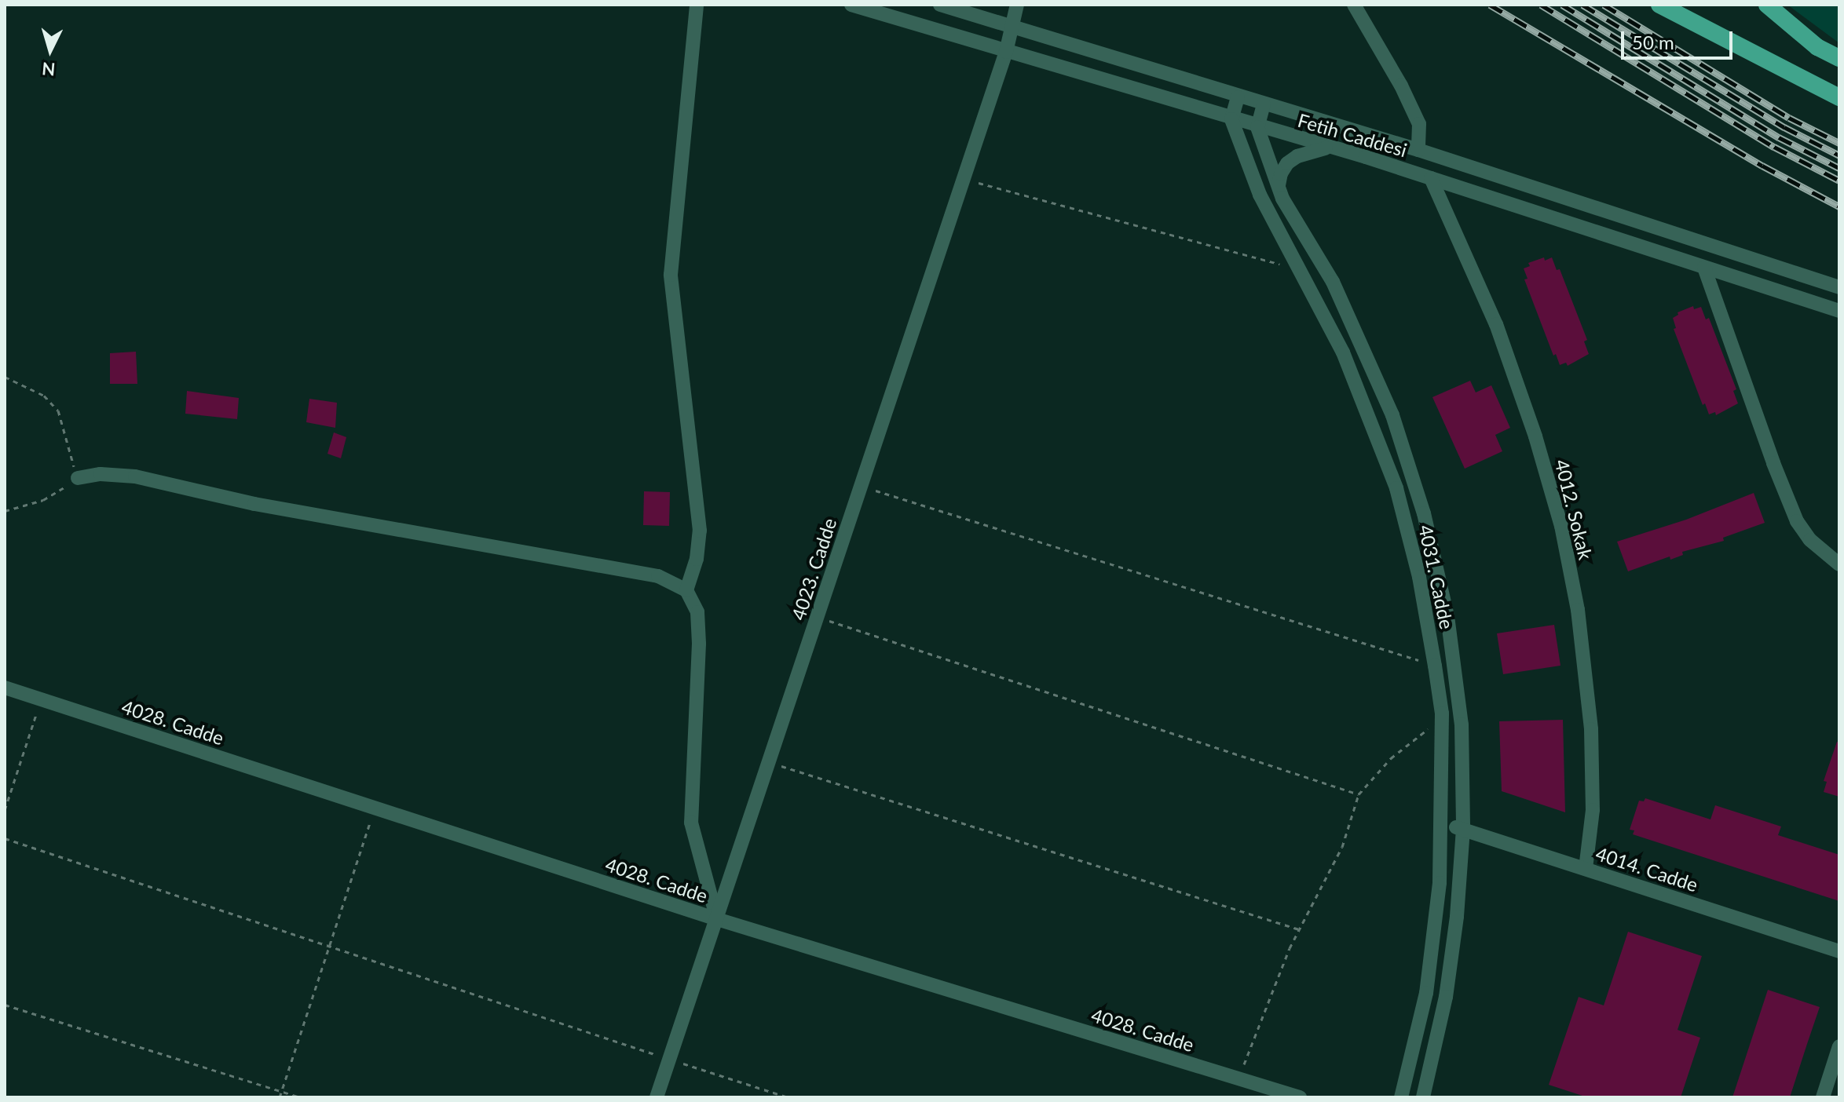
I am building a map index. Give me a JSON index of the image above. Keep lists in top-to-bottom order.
{
  "streets": {
    "street": [
      "Fetih Caddesi",
      "4012. Sokak",
      "4023. Cadde",
      "4031. Cadde",
      "4028. Cadde",
      "4014. Cadde"
    ]
  },
  "crossings": [
    ["Fetih Caddesi", "4012. Sokak"],
    ["Fetih Caddesi", "4023. Cadde"],
    ["Fetih Caddesi", "4031. Cadde"],
    ["4012. Sokak", "4014. Cadde"],
    ["4023. Cadde", "4028. Cadde"],
    ["4031. Cadde", "4014. Cadde"]
  ],
  "scale_bar": "50 m",
  "north": "bottom"
}
